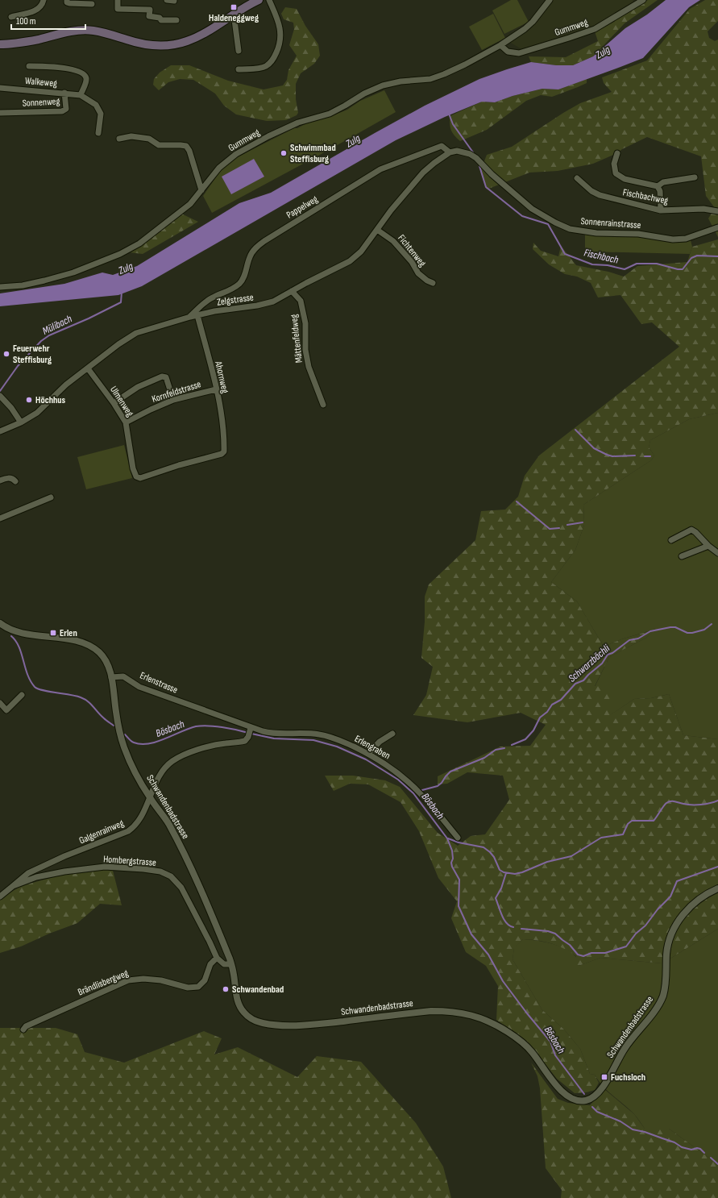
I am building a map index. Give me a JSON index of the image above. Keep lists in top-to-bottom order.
{
  "streets": {
    "street": [
      "Gummweg",
      "Walkeweg",
      "Sonnenweg",
      "Fischbachweg",
      "Pappelweg",
      "Sonnenrainstrasse",
      "Fichtenweg",
      "Zelgstrasse",
      "Mättenfeldweg",
      "Ahornweg",
      "Kornfeldstrasse",
      "Ulmenweg",
      "Erlenstrasse",
      "Erlengraben",
      "Schwandenbadstrasse",
      "Galgenrainweg",
      "Hombergstrasse",
      "Brändlisbergweg"
    ]
  },
  "crossings": [
    ["Walkeweg", "Sonnenweg"],
    ["Pappelweg", "Sonnenrainstrasse"],
    ["Pappelweg", "Zelgstrasse"],
    ["Sonnenrainstrasse", "Zelgstrasse"],
    ["Fichtenweg", "Zelgstrasse"],
    ["Zelgstrasse", "Mättenfeldweg"],
    ["Zelgstrasse", "Ahornweg"],
    ["Zelgstrasse", "Ulmenweg"],
    ["Ahornweg", "Kornfeldstrasse"],
    ["Ahornweg", "Ulmenweg"],
    ["Kornfeldstrasse", "Ulmenweg"],
    ["Erlenstrasse", "Erlengraben"],
    ["Erlenstrasse", "Schwandenbadstrasse"],
    ["Erlenstrasse", "Galgenrainweg"],
    ["Erlengraben", "Galgenrainweg"],
    ["Schwandenbadstrasse", "Galgenrainweg"],
    ["Galgenrainweg", "Hombergstrasse"],
    ["Hombergstrasse", "Brändlisbergweg"]
  ],
  "water": [
    "Zulg",
    "Fischbach",
    "Mülibach",
    "Schwarzbächli",
    "Bösbach"
  ],
  "places": {
    "transit": ["Haldeneggweg", "Erlen", "Fuchsloch"],
    "other": [
      "Schwimmbad Steffisburg",
      "Feuerwehr Steffisburg",
      "Höchhus",
      "Schwandenbad"
    ]
  },
  "scale_bar": "100 m"
}
